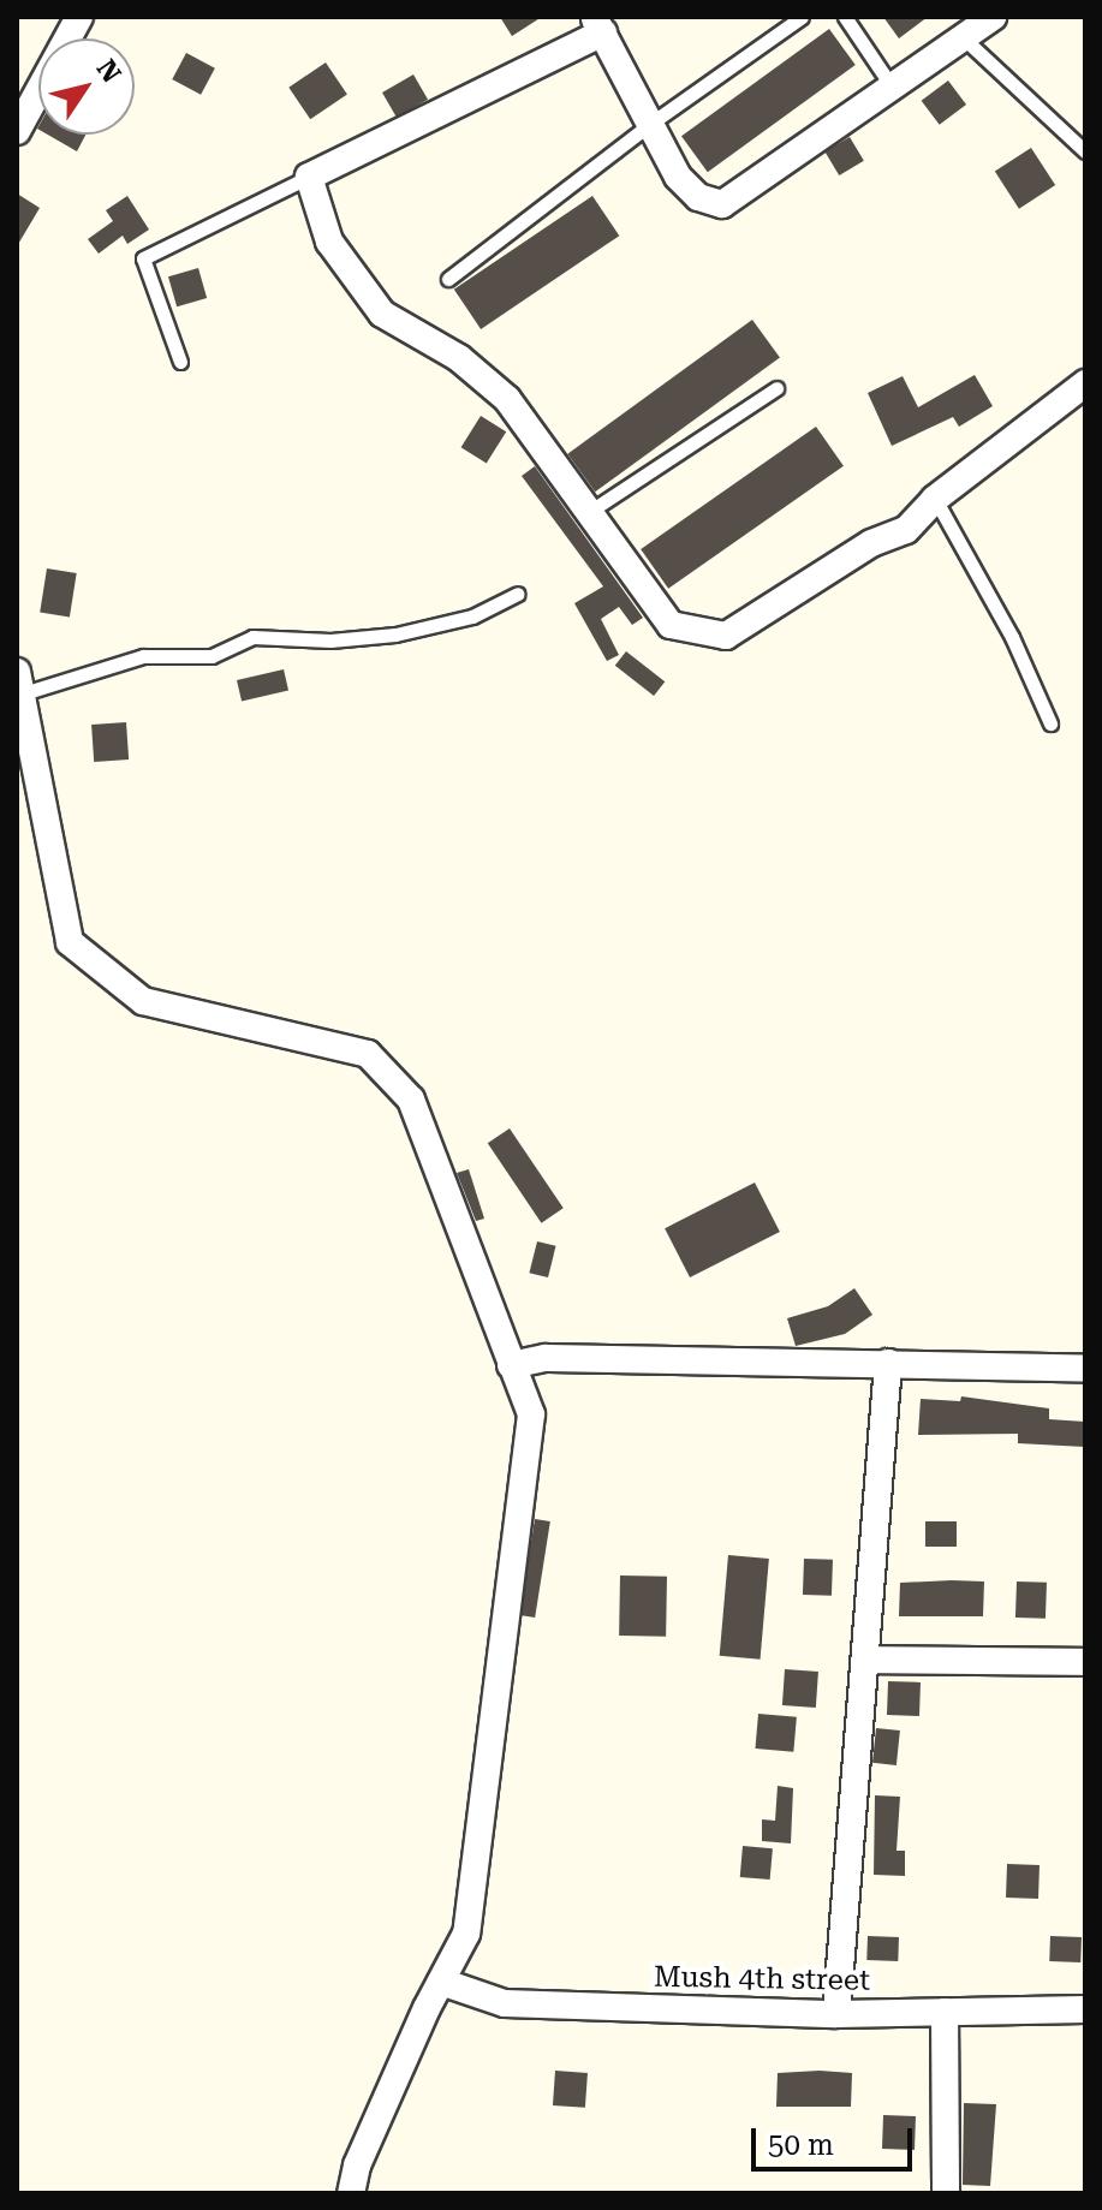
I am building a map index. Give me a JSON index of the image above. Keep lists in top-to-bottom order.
{
  "streets": {
    "street": ["Mush 4th street"]
  },
  "scale_bar": "50 m",
  "north": "top right"
}
